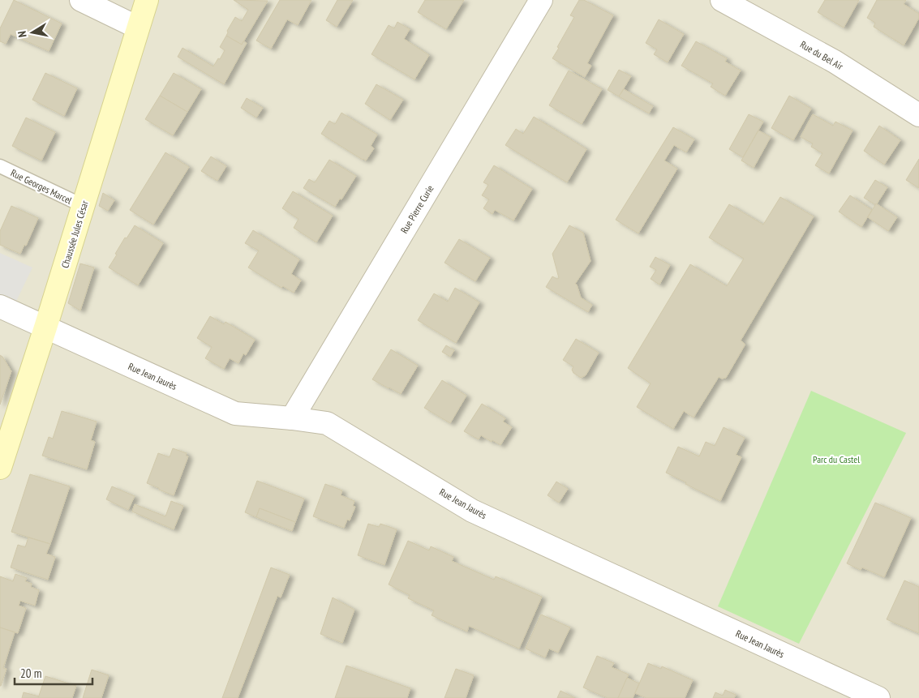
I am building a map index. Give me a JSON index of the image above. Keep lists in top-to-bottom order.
{
  "streets": {
    "street": [
      "Rue du Bel Air",
      "Rue Pierre Curie",
      "Chaussée Jules César",
      "Rue Jean Jaurès"
    ],
    "lane": ["Rue Georges Marcel"]
  },
  "crossings": [
    ["Rue Georges Marcel", "Chaussée Jules César"],
    ["Rue Pierre Curie", "Rue Jean Jaurès"],
    ["Chaussée Jules César", "Rue Jean Jaurès"]
  ],
  "parks": ["Parc du Castel"],
  "scale_bar": "20 m",
  "north": "left"
}
